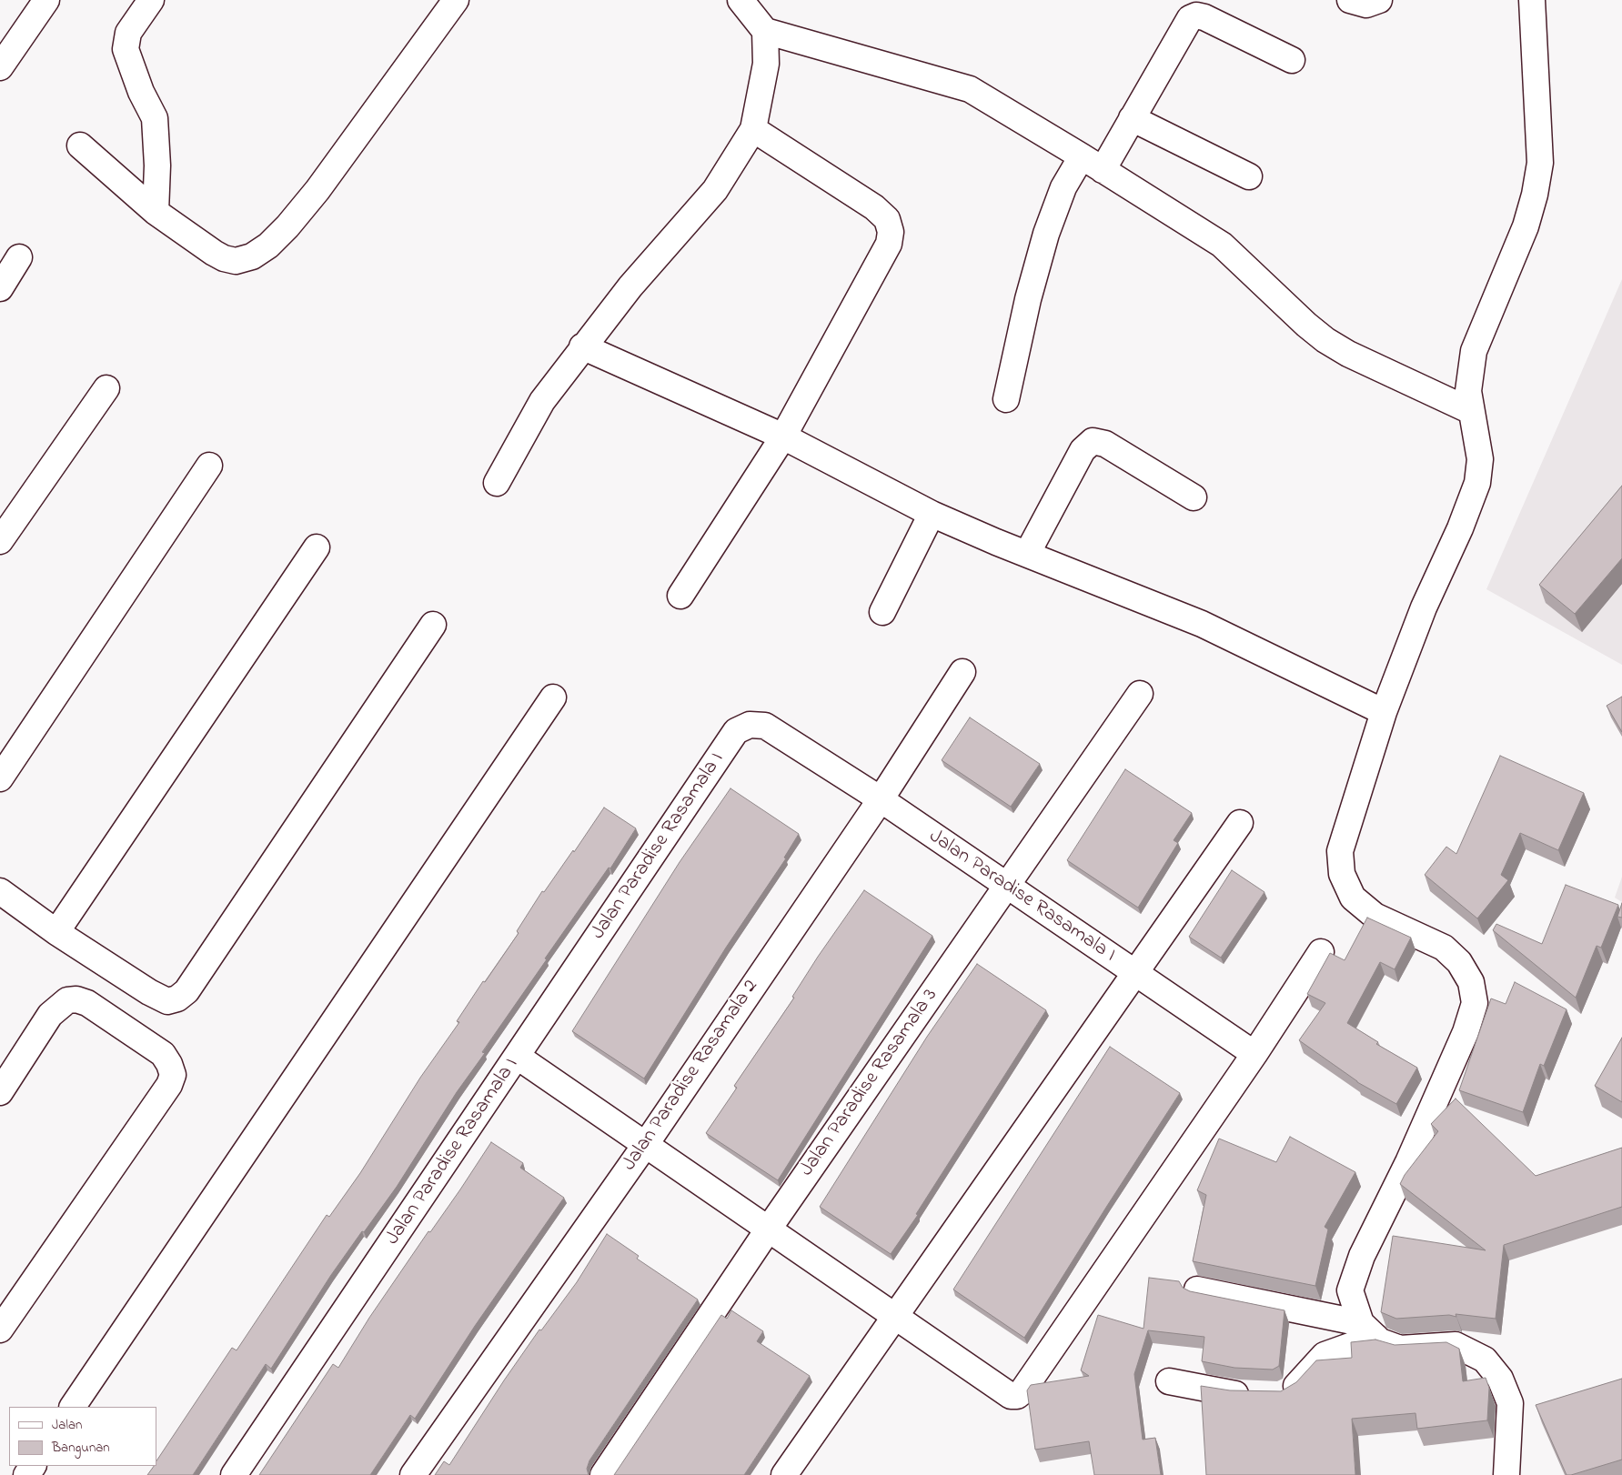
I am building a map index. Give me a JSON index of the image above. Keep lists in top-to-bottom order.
{
  "streets": {
    "street": ["Jalan Paradise Rasamala I", "Jalan Paradise Rasamala 2", "Jalan Paradise Rasamala 3"]
  },
  "crossings": [
    ["Jalan Paradise Rasamala I", "Jalan Paradise Rasamala 2"],
    ["Jalan Paradise Rasamala I", "Jalan Paradise Rasamala 3"]
  ],
  "legend": ["Jalan", "Bangunan"]
}
